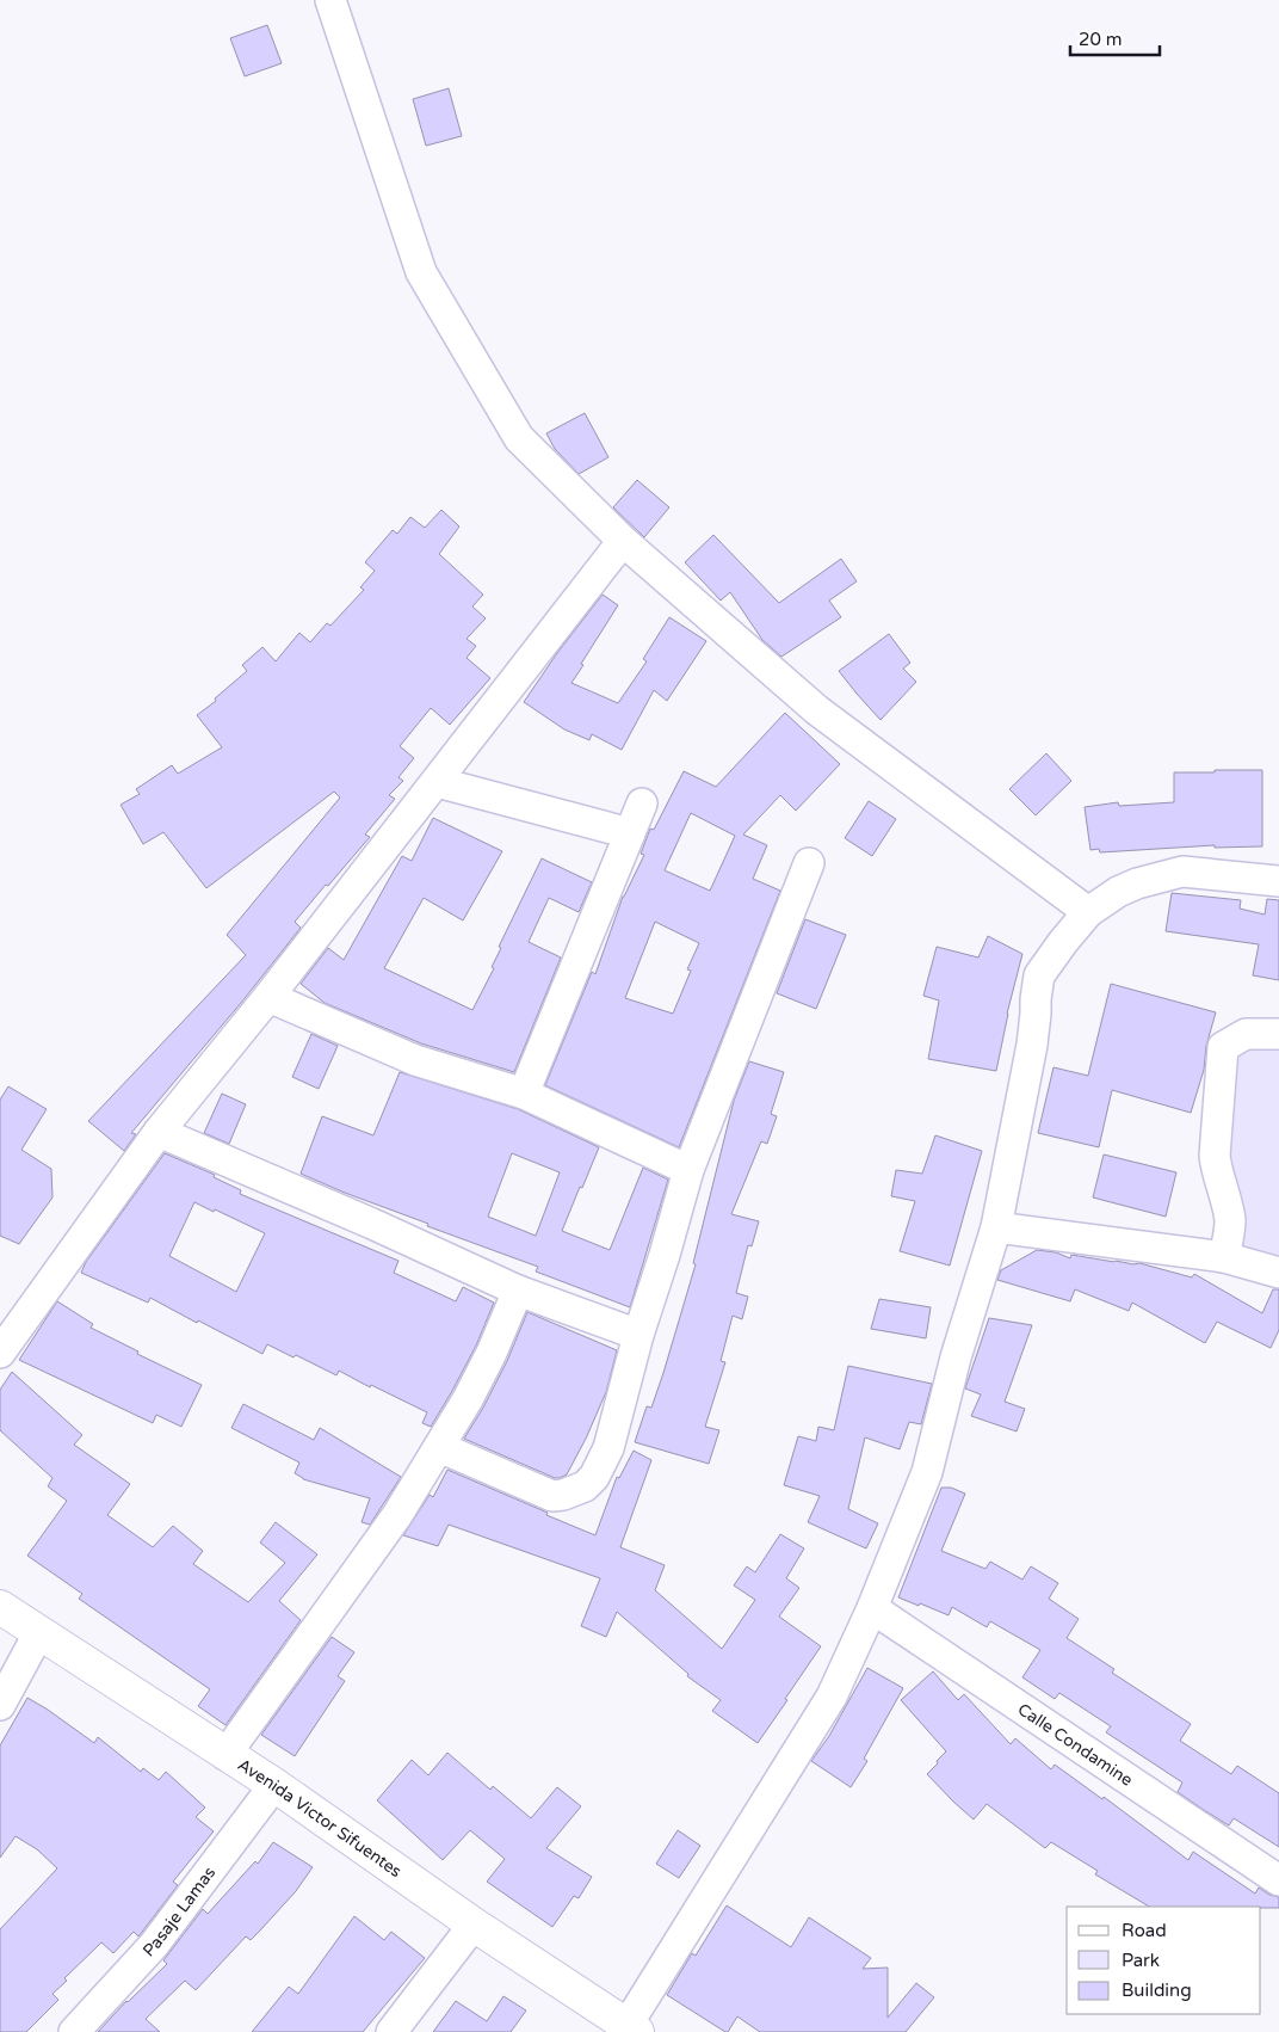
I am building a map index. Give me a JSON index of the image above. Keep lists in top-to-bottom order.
{
  "streets": {
    "highway": ["Avenida Victor Sifuentes"],
    "street": ["Calle Condamine", "Pasaje Lamas"]
  },
  "crossings": [
    ["Avenida Victor Sifuentes", "Pasaje Lamas"]
  ],
  "legend": ["Road", "Park", "Building"],
  "scale_bar": "20 m"
}
